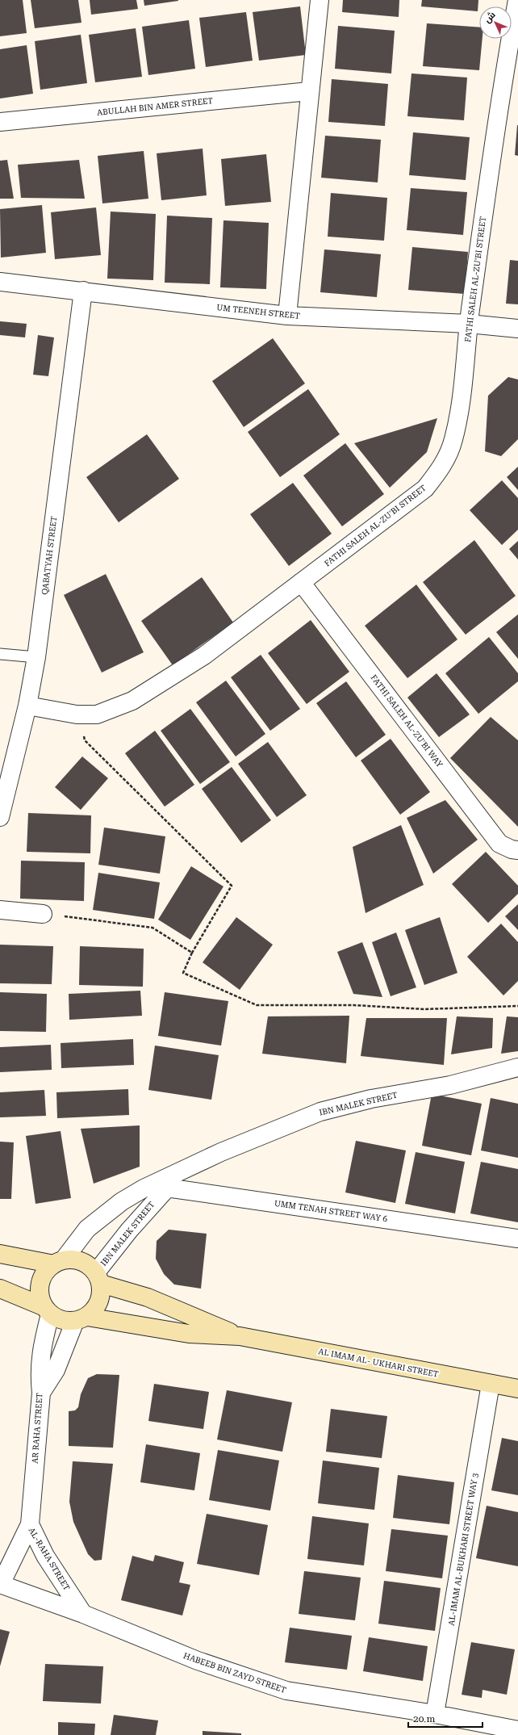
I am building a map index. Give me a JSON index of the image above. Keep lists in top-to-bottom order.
{
  "streets": {
    "street": [
      "ABULLAH BIN AMER STREET",
      "FATHI SALEH AL-ZU'BI STREET",
      "UM TEENEH STREET",
      "QABATYAH STREET",
      "FATHI SALEH AL-ZU'BI WAY",
      "IBN MALEK STREET",
      "UMM TENAH STREET WAY 6",
      "AL IMAM AL- UKHARI STREET",
      "AR RAHA STREET",
      "AL-IMAM AL-BUKHARI STREET WAY 3",
      "AL-RAHA STREET",
      "HABEEB BIN ZAYD STREET"
    ]
  },
  "crossings": [
    ["FATHI SALEH AL-ZU'BI STREET", "UM TEENEH STREET"],
    ["FATHI SALEH AL-ZU'BI STREET", "QABATYAH STREET"],
    ["FATHI SALEH AL-ZU'BI STREET", "FATHI SALEH AL-ZU'BI WAY"],
    ["UM TEENEH STREET", "QABATYAH STREET"],
    ["IBN MALEK STREET", "UMM TENAH STREET WAY 6"],
    ["IBN MALEK STREET", "AR RAHA STREET"],
    ["AL IMAM AL- UKHARI STREET", "AL-IMAM AL-BUKHARI STREET WAY 3"],
    ["AR RAHA STREET", "AL-RAHA STREET"],
    ["AL-IMAM AL-BUKHARI STREET WAY 3", "HABEEB BIN ZAYD STREET"],
    ["AL-RAHA STREET", "HABEEB BIN ZAYD STREET"]
  ],
  "scale_bar": "20 m",
  "north": "top left"
}
